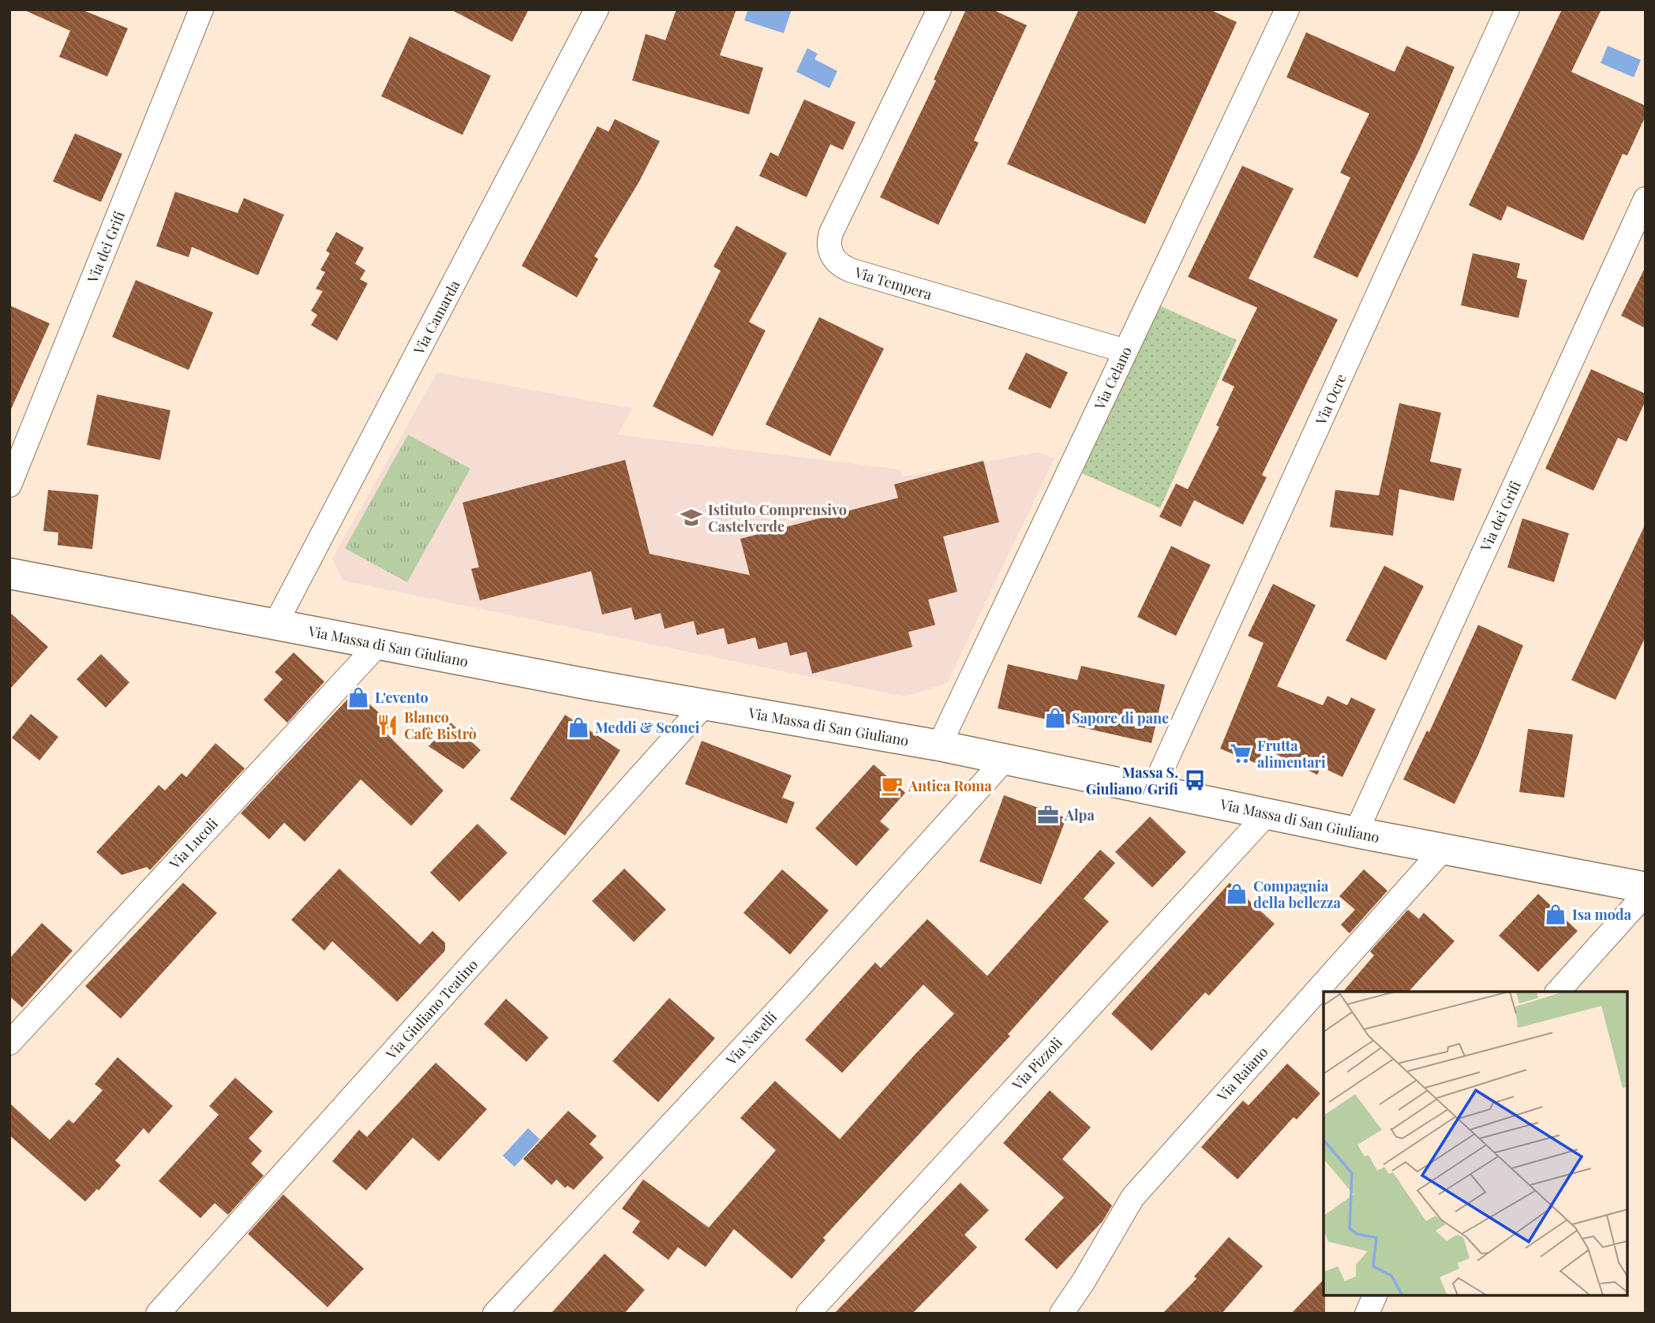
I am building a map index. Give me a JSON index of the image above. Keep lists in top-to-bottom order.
{
  "streets": {
    "street": [
      "Via dei Grifi",
      "Via Tempera",
      "Via Camarda",
      "Via Celano",
      "Via Ocre",
      "Via Massa di San Giuliano",
      "Via Lucoli",
      "Via Giuliano Teatino",
      "Via Navelli",
      "Via Pizzoli",
      "Via Raiano"
    ]
  },
  "crossings": [
    ["Via dei Grifi", "Via Massa di San Giuliano"],
    ["Via Tempera", "Via Celano"],
    ["Via Camarda", "Via Massa di San Giuliano"],
    ["Via Celano", "Via Massa di San Giuliano"],
    ["Via Ocre", "Via Massa di San Giuliano"],
    ["Via Massa di San Giuliano", "Via Lucoli"],
    ["Via Massa di San Giuliano", "Via Giuliano Teatino"],
    ["Via Massa di San Giuliano", "Via Navelli"],
    ["Via Massa di San Giuliano", "Via Pizzoli"],
    ["Via Massa di San Giuliano", "Via Raiano"]
  ],
  "places": {
    "school or university": ["Istituto Comprensivo Castelverde"],
    "shop": [
      "L'evento",
      "Sapore di pane",
      "Meddi & Sconci",
      "Compagnia della bellezza",
      "Isa moda"
    ],
    "restaurant": ["Blanco Cafè Bistrò"],
    "supermarket": ["Frutta alimentari"],
    "bus stop": ["Massa S. Giuliano/Grifi"],
    "cafe": ["Antica Roma"],
    "office": ["Alpa"]
  }
}
